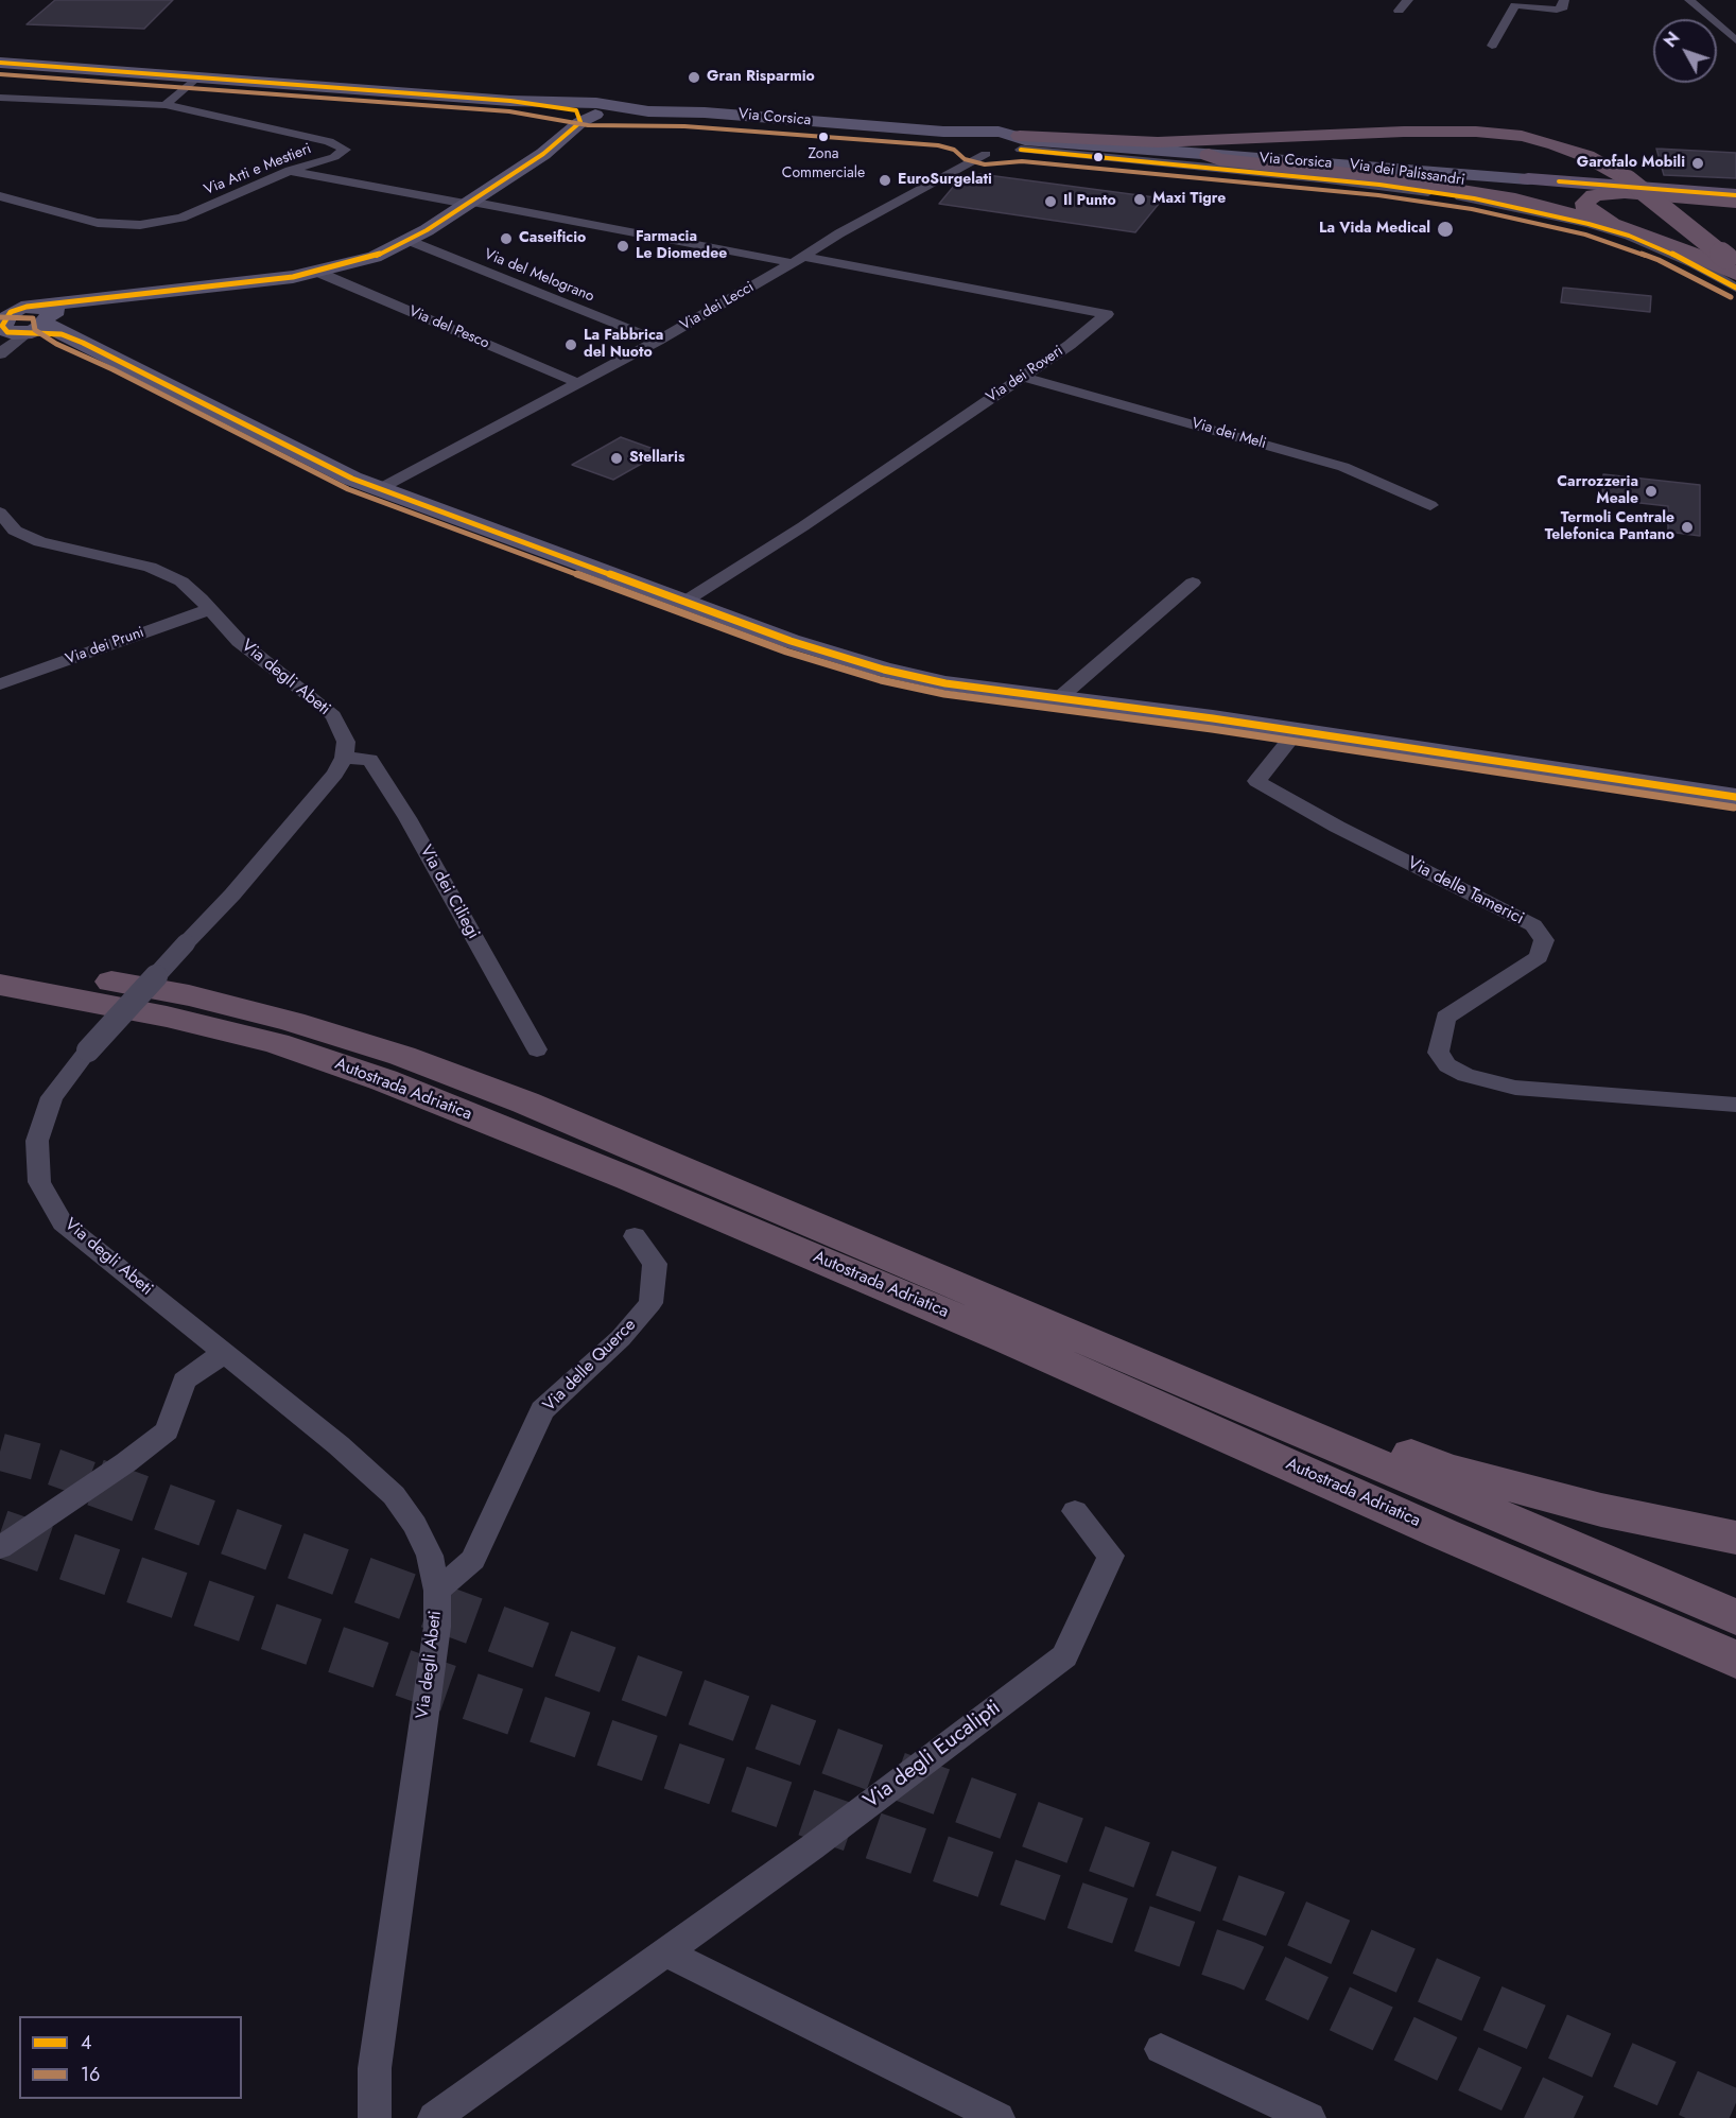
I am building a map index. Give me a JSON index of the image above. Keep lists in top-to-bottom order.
{
  "streets": {
    "highway": ["Autostrada Adriatica"],
    "street": [
      "Via Corsica",
      "Via Arti e Mestieri",
      "Via dei Palissandri",
      "Via del Melograno",
      "Via dei Lecci",
      "Via del Pesco",
      "Via dei Roveri",
      "Via dei Meli",
      "Via dei Pruni",
      "Via degli Abeti",
      "Via delle Tamerici",
      "Via dei Ciliegi",
      "Via delle Querce",
      "Via degli Eucalipti"
    ]
  },
  "crossings": [
    ["Via Corsica", "Via dei Palissandri"],
    ["Via Corsica", "Via dei Lecci"],
    ["Via del Melograno", "Via dei Lecci"],
    ["Via dei Lecci", "Via del Pesco"],
    ["Via dei Lecci", "Via dei Roveri"],
    ["Via dei Roveri", "Via dei Meli"],
    ["Via dei Pruni", "Via degli Abeti"],
    ["Via degli Abeti", "Via dei Ciliegi"],
    ["Via degli Abeti", "Via delle Querce"]
  ],
  "places": [
    "Gran Risparmio",
    "Zona Commerciale",
    "Garofalo Mobili",
    "EuroSurgelati",
    "Maxi Tigre",
    "Il Punto",
    "La Vida Medical",
    "Caseificio",
    "Farmacia Le Diomedee",
    "La Fabbrica del Nuoto",
    "Stellaris",
    "Carrozzeria Meale",
    "Termoli Centrale Telefonica Pantano"
  ],
  "lines": ["transit line 4", "transit line 16"],
  "legend": ["4", "16"],
  "north": "top left"
}
